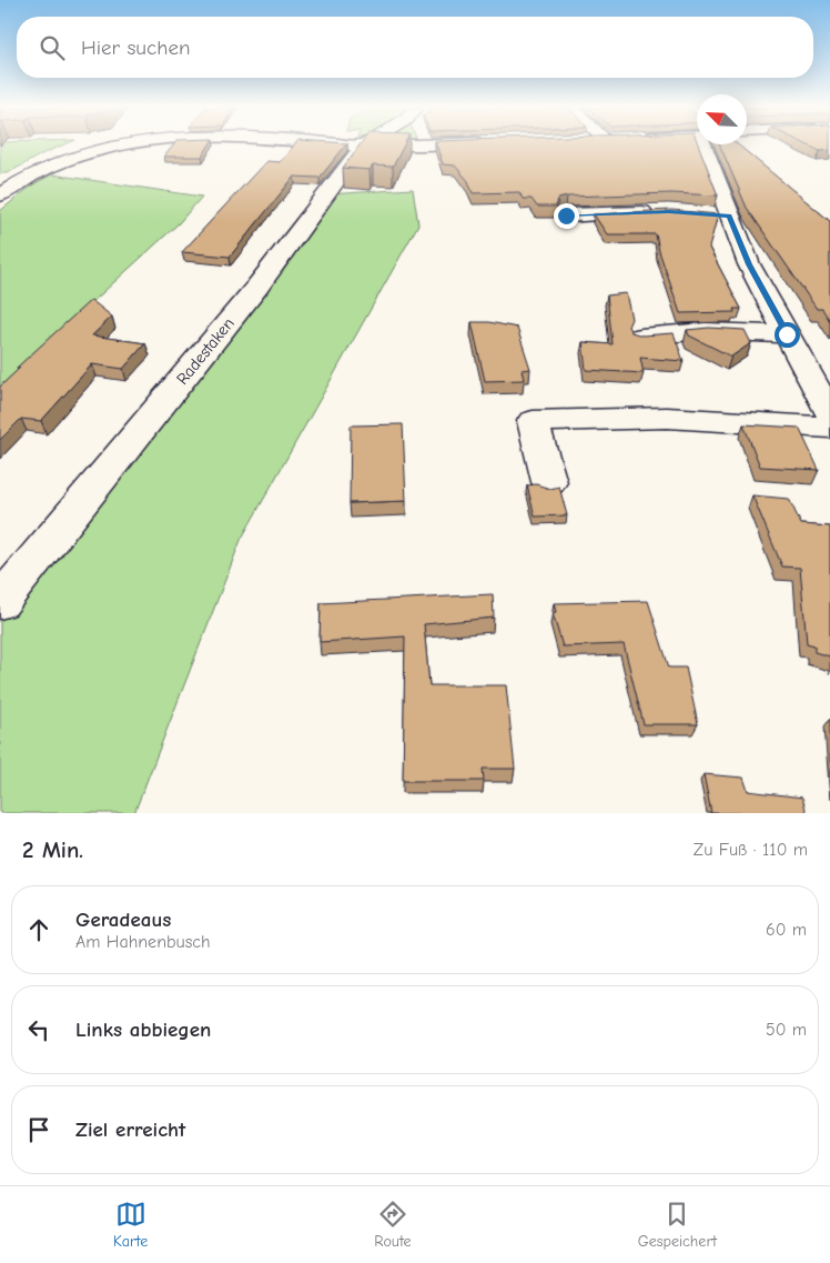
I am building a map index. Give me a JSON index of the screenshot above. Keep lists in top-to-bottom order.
{
  "streets": {
    "street": ["Radestaken"]
  },
  "north": "top left",
  "page": {
    "search": "Hier suchen",
    "heading": ["2 Min.", "Zu Fuß · 110 m"],
    "list": [
      ["Geradeaus", "Am Hahnenbusch", "60 m"],
      ["Links abbiegen", "50 m"],
      "Ziel erreicht"
    ],
    "nav": ["Karte", "Route", "Gespeichert"]
  }
}
